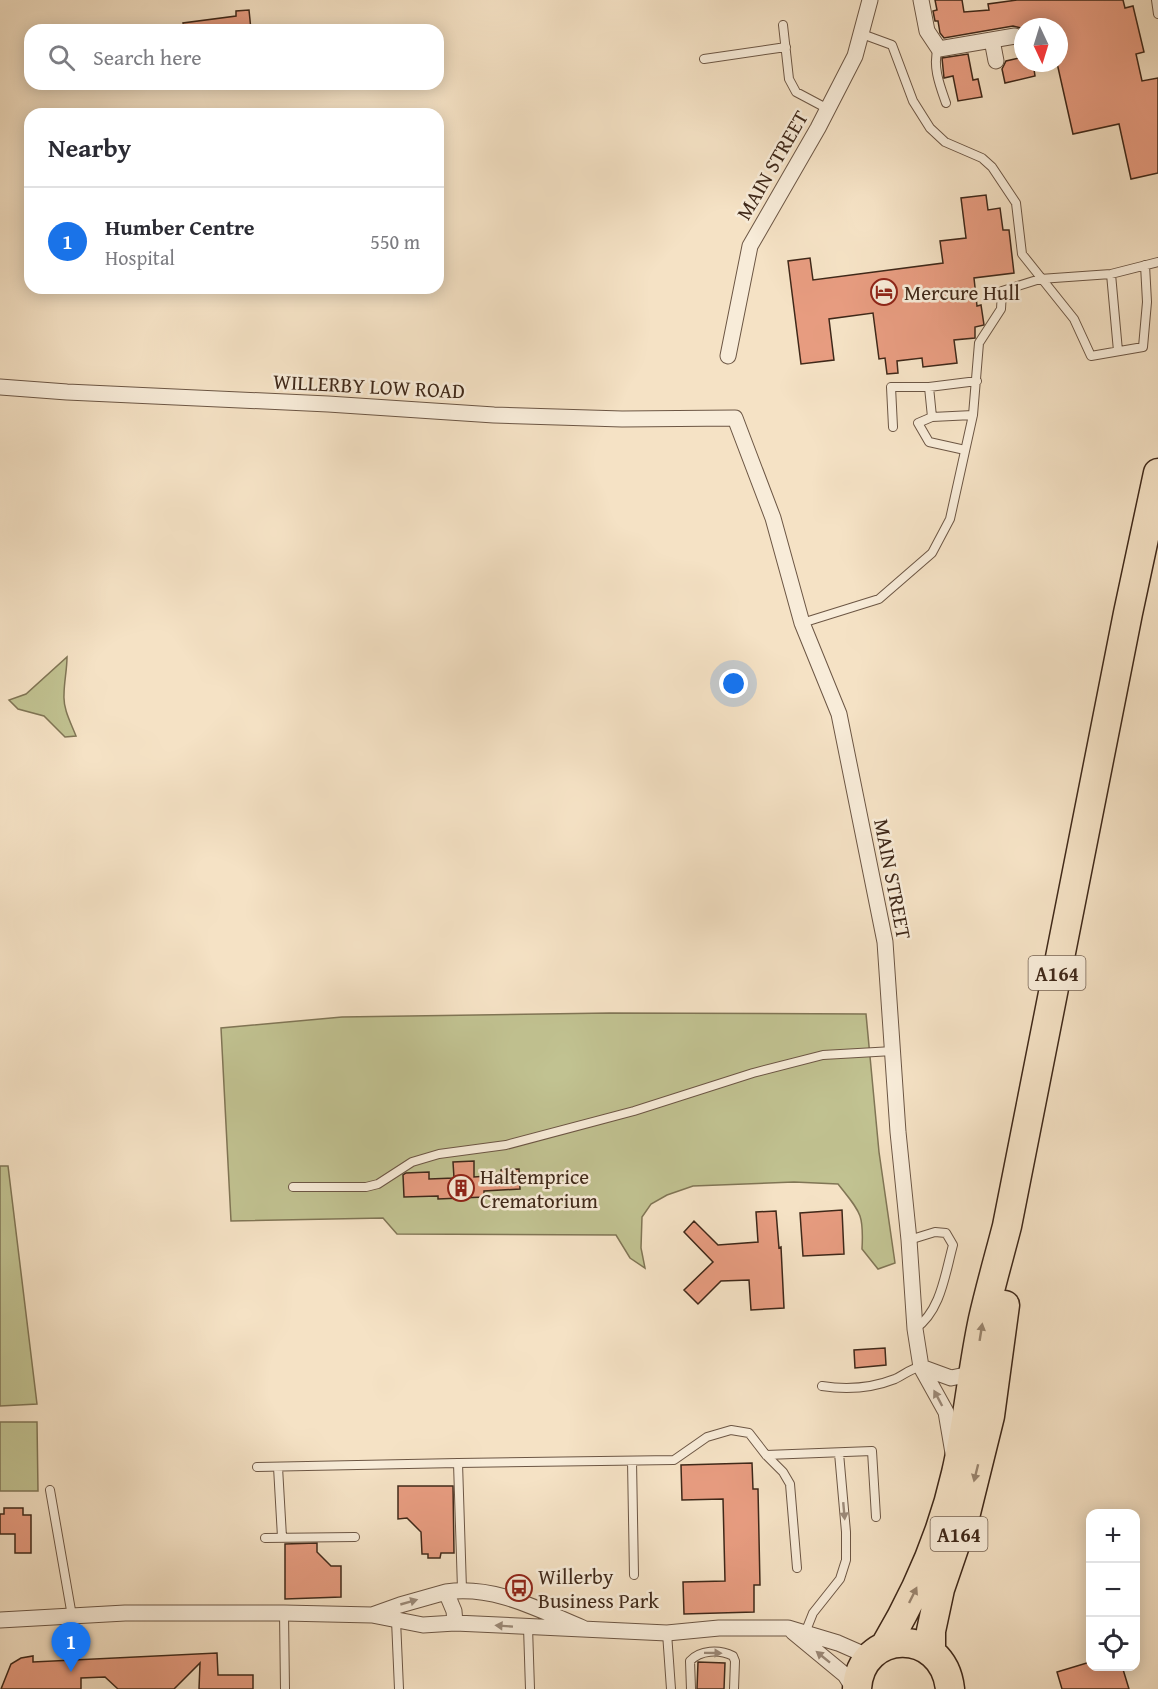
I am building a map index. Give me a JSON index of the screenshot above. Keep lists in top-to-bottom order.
{
  "streets": {
    "highway": ["A164"],
    "street": ["MAIN STREET", "WILLERBY LOW ROAD"]
  },
  "crossings": [
    ["MAIN STREET", "WILLERBY LOW ROAD"],
    ["MAIN STREET", "A164"]
  ],
  "places": {
    "hotel": ["Mercure Hull"],
    "building": ["Haltemprice Crematorium"],
    "bus stop": ["Willerby Business Park"]
  },
  "north": "bottom",
  "page": {
    "search": "Search here",
    "heading": "Nearby",
    "list": [
      {
        "mark": "1",
        "name": "Humber Centre",
        "note": "Hospital",
        "value": "550 m"
      }
    ],
    "map_buttons": ["+", "−"],
    "pins": "1"
  }
}
